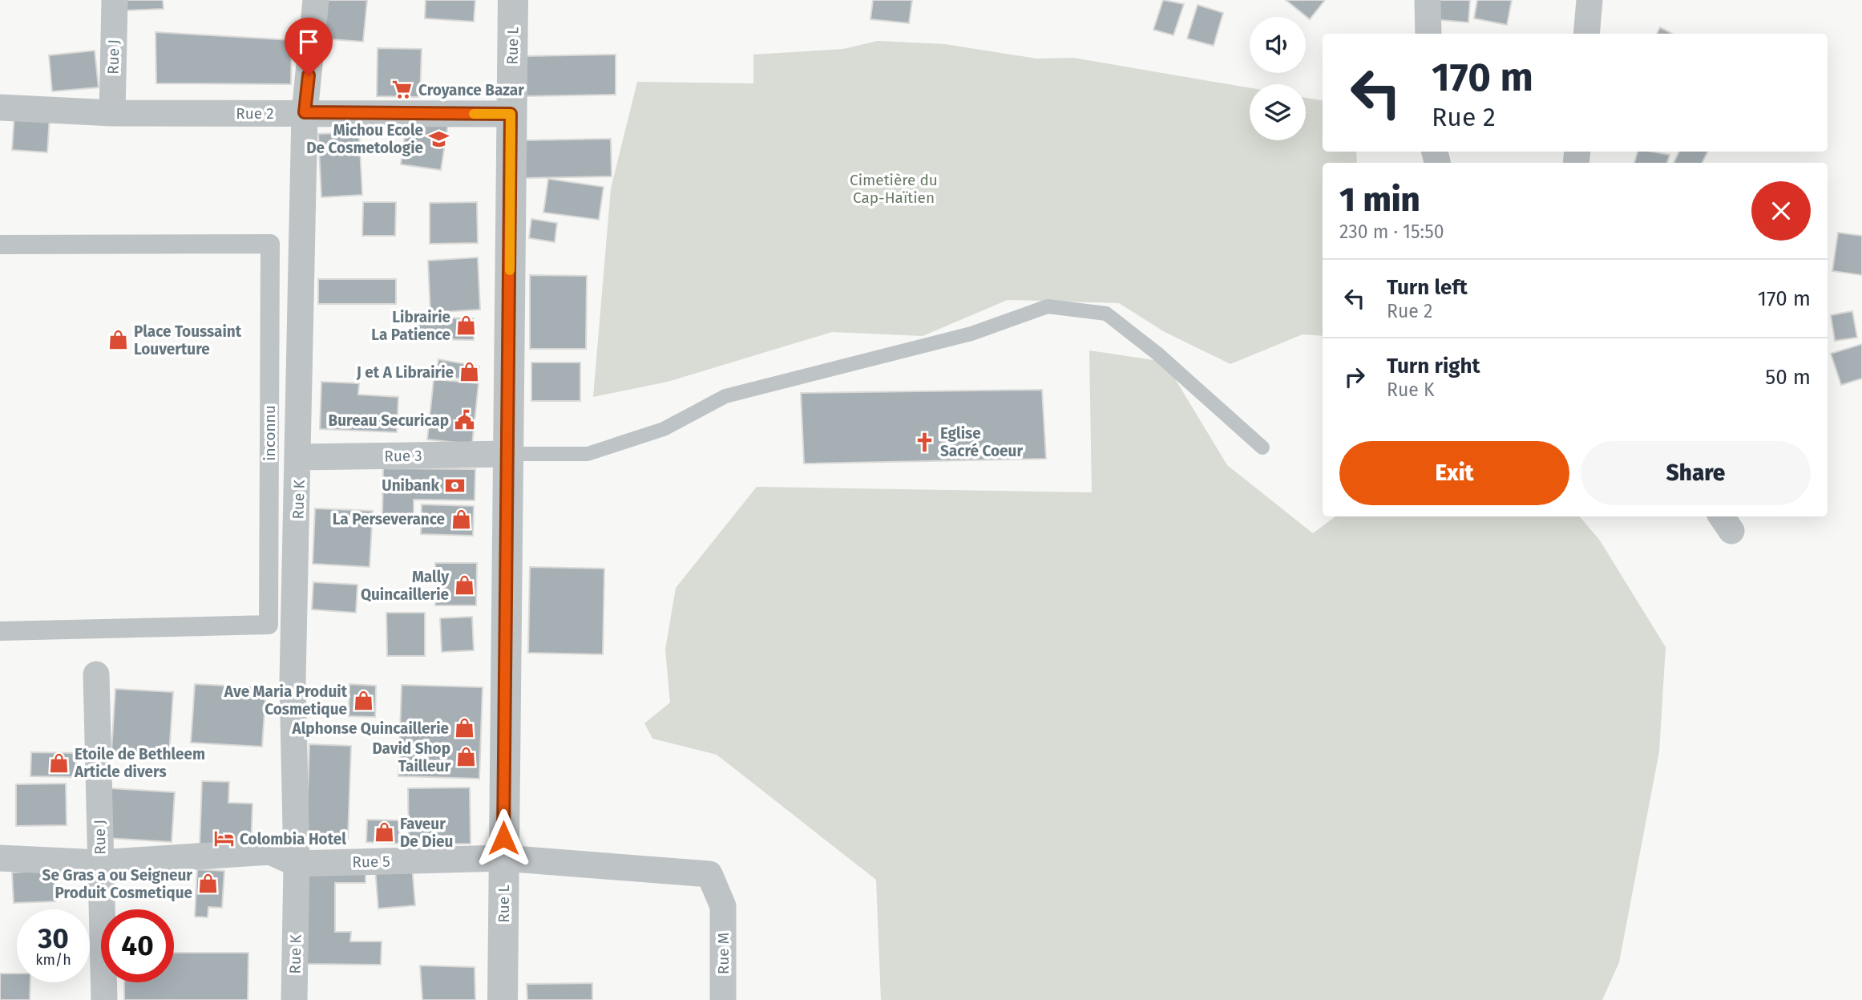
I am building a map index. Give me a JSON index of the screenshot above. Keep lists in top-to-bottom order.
{
  "streets": {
    "street": [
      "Rue L",
      "Rue J",
      "Rue 2",
      "inconnu",
      "Rue 3",
      "Rue K",
      "Rue 5",
      "Rue M"
    ]
  },
  "crossings": [
    ["Rue L", "Rue 2"],
    ["Rue L", "Rue 3"],
    ["Rue L", "Rue 5"],
    ["Rue J", "Rue 2"],
    ["Rue J", "Rue 5"],
    ["Rue 2", "Rue K"],
    ["Rue 3", "Rue K"],
    ["Rue K", "Rue 5"],
    ["Rue 5", "Rue M"]
  ],
  "parks": ["Cimetière du Cap-Haïtien"],
  "places": {
    "supermarket": ["Croyance Bazar"],
    "school or university": ["Michou Ecole De Cosmetologie"],
    "shop": [
      "Librairie La Patience",
      "Place Toussaint Louverture",
      "J et A Librairie",
      "La Perseverance",
      "Mally Quincaillerie",
      "Ave Maria Produit Cosmetique",
      "Alphonse Quincaillerie",
      "David Shop Tailleur",
      "Etoile de Bethleem Article divers",
      "Faveur De Dieu",
      "Se Gras a ou Seigneur Produit Cosmetique"
    ],
    "public building": ["Bureau Securicap"],
    "church": ["Eglise Sacré Coeur"],
    "bank": ["Unibank"],
    "hotel": ["Colombia Hotel"]
  },
  "page": {
    "turn": ["170 m", "Rue 2"],
    "heading": ["1 min", "230 m · 15:50"],
    "list": [
      {
        "name": "Turn left",
        "note": "Rue 2",
        "value": "170 m"
      },
      {
        "name": "Turn right",
        "note": "Rue K",
        "value": "50 m"
      }
    ],
    "buttons": ["Exit", "Share"],
    "speed": "30 km/h",
    "limit": "40"
  }
}
